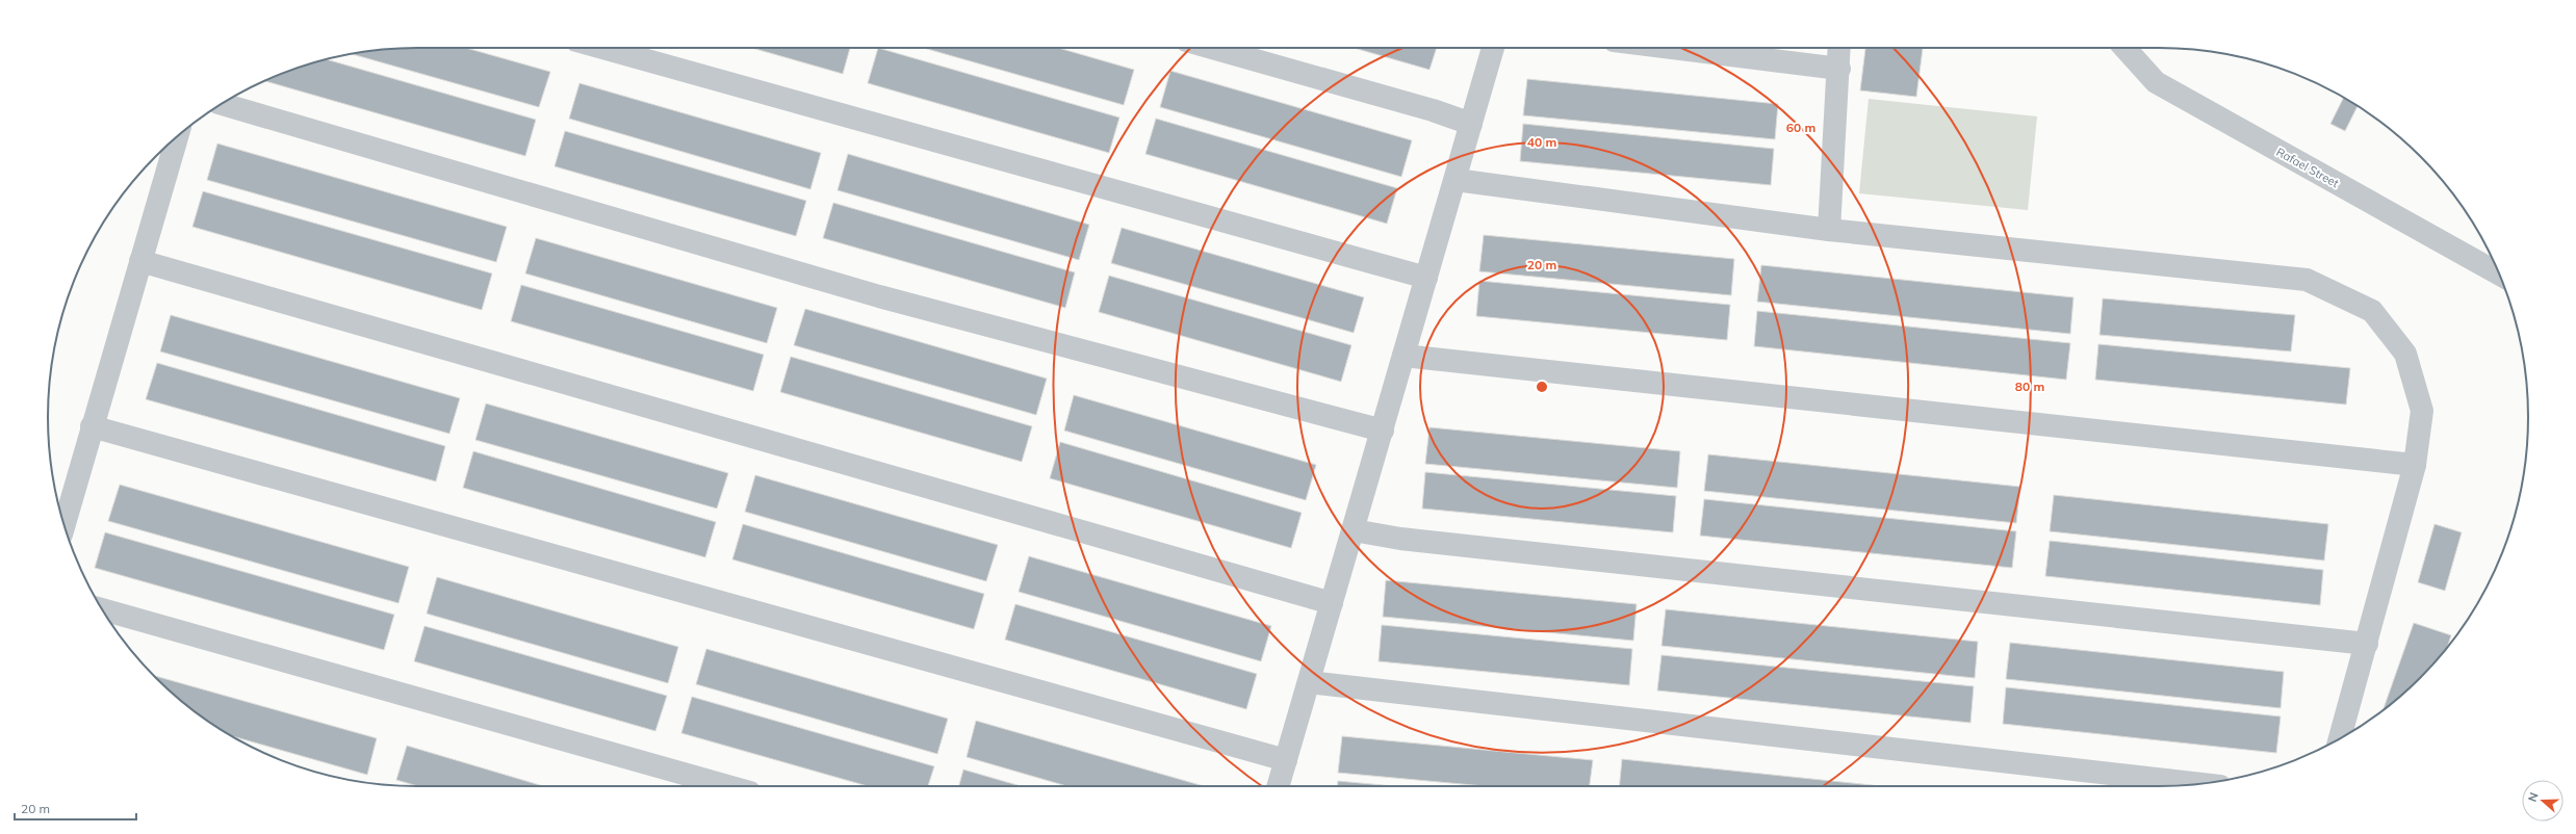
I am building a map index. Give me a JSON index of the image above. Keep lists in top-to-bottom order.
{
  "streets": {
    "street": ["Rafael Street"]
  },
  "scale_bar": "20 m",
  "north": "left",
  "rings": [
    "60 m",
    "40 m",
    "20 m",
    "80 m"
  ]
}
